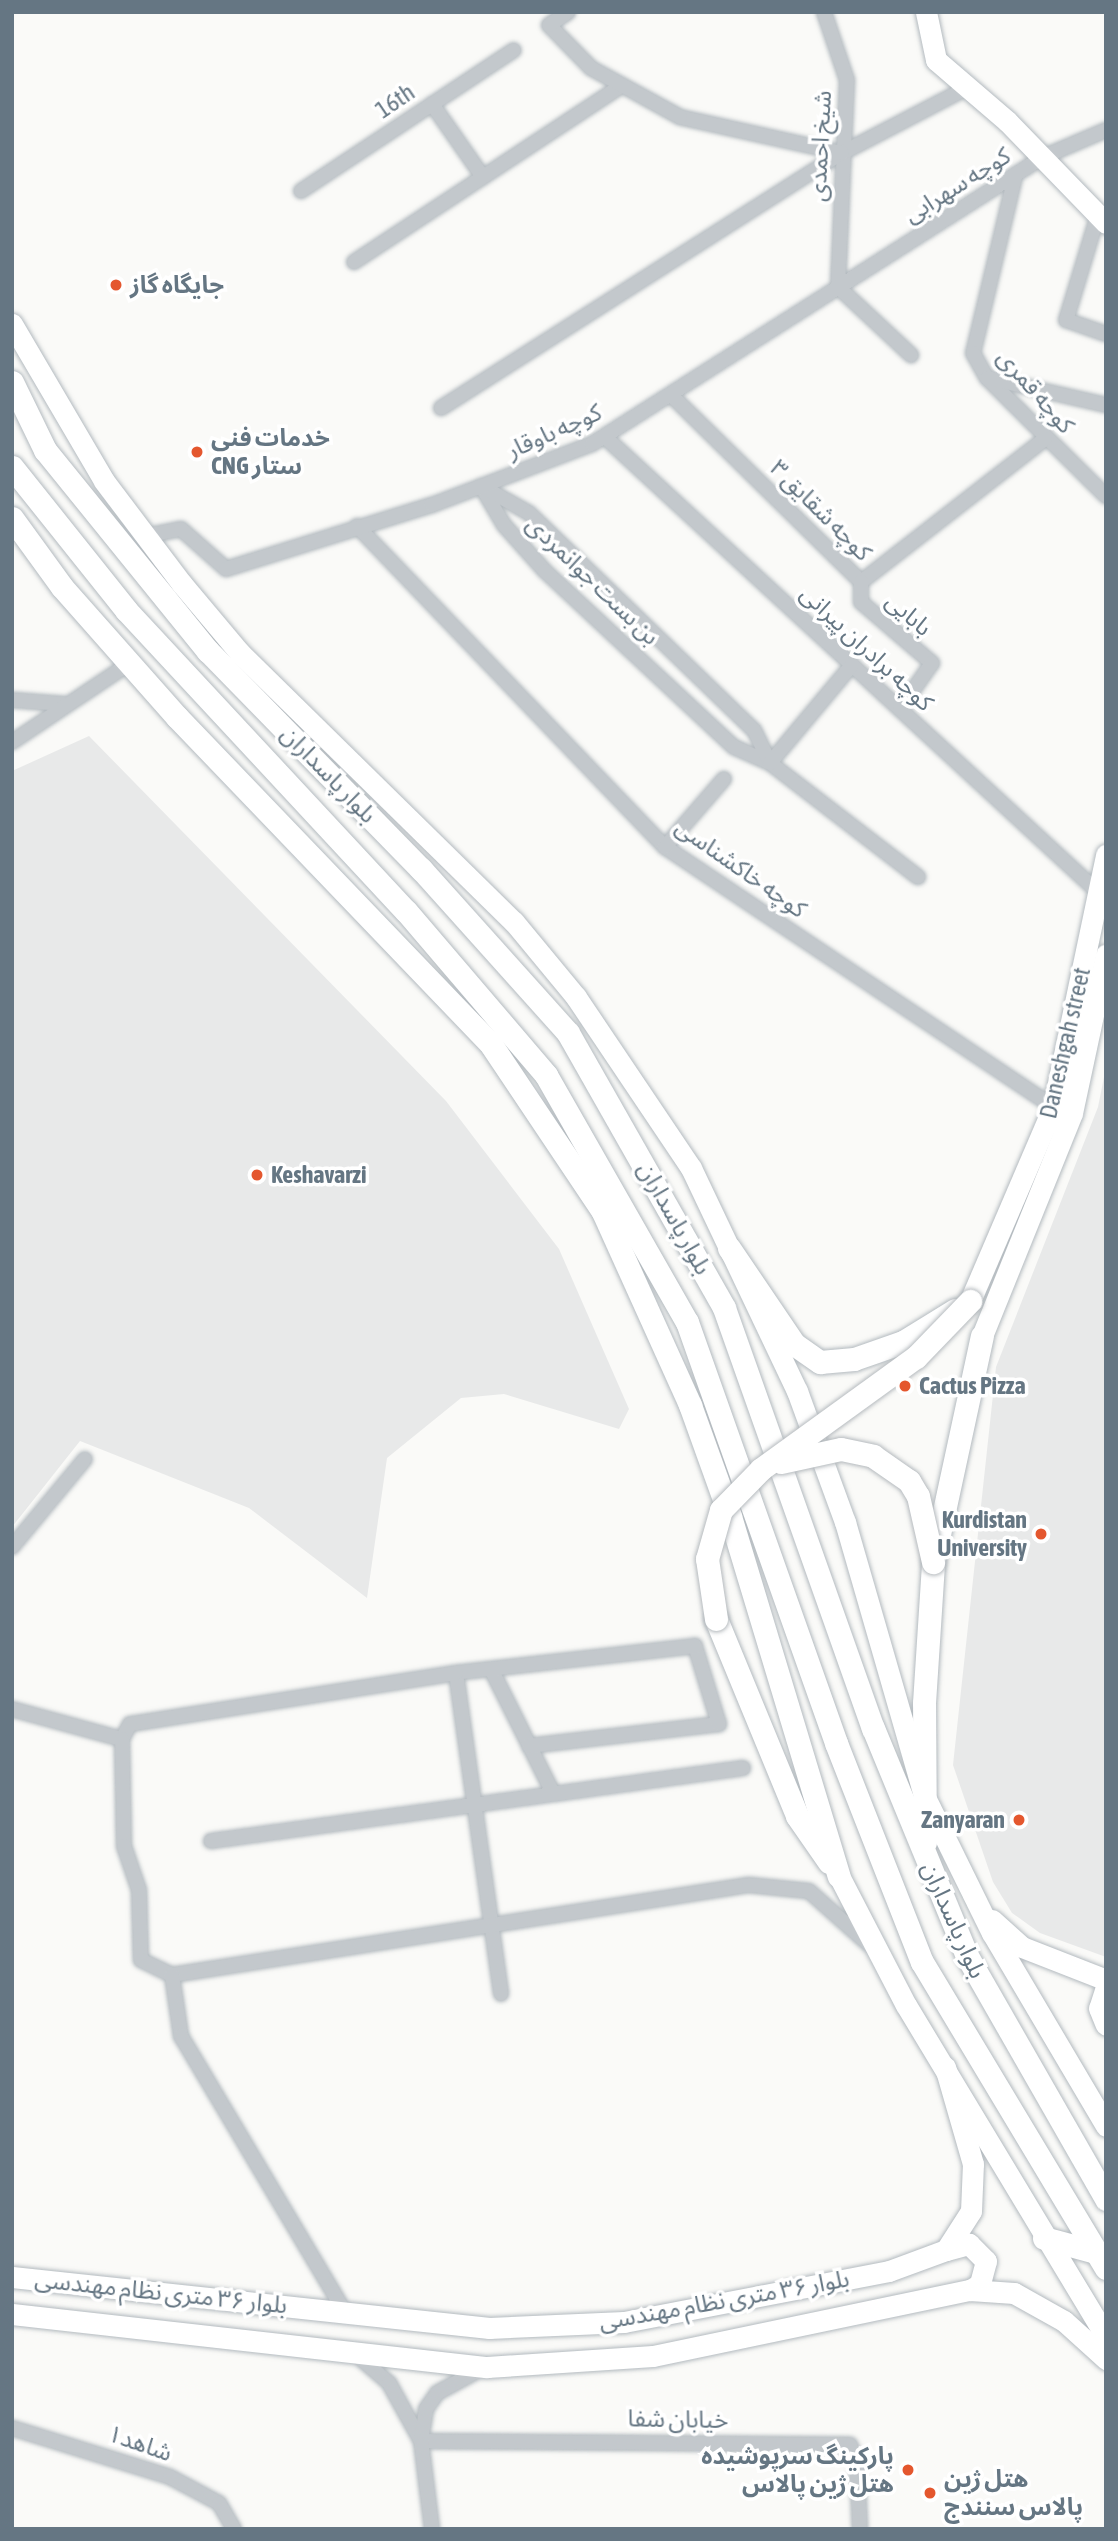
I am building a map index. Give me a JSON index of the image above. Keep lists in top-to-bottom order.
{
  "streets": {
    "main road": ["بلوار پاسداران", "Daneshgah street", "بلوار ۳۶ متری نظام مهندسی"],
    "street": [
      "16th",
      "شیخ احمدی",
      "کوچه سهرابی",
      "کوچه قمری",
      "کوچه باوقار",
      "کوچه شقایق ۳",
      "بن بست جوانمردی",
      "بابایی",
      "کوچه برادران پیرانی",
      "کوچه خاکشناسی",
      "خیابان شفا",
      "شاهد۱"
    ]
  },
  "crossings": [
    ["شیخ احمدی", "کوچه سهرابی"],
    ["شیخ احمدی", "کوچه باوقار"],
    ["کوچه سهرابی", "کوچه قمری"],
    ["کوچه سهرابی", "کوچه باوقار"],
    ["کوچه قمری", "کوچه شقایق ۳"],
    ["کوچه باوقار", "کوچه شقایق ۳"],
    ["کوچه باوقار", "بن بست جوانمردی"],
    ["کوچه باوقار", "کوچه برادران پیرانی"],
    ["کوچه باوقار", "کوچه خاکشناسی"],
    ["کوچه شقایق ۳", "بابایی"],
    ["بابایی", "کوچه برادران پیرانی"],
    ["کوچه برادران پیرانی", "Daneshgah street"],
    ["کوچه خاکشناسی", "Daneshgah street"]
  ],
  "places": [
    "جایگاه گاز",
    "خدمات فنی‌ CNG ستار",
    "Keshavarzi",
    "Cactus Pizza",
    "Kurdistan University",
    "Zanyaran",
    "پارکینگ سرپوشیده هتل ژین پالاس",
    "هتل ژین پالاس سنندج"
  ]
}
